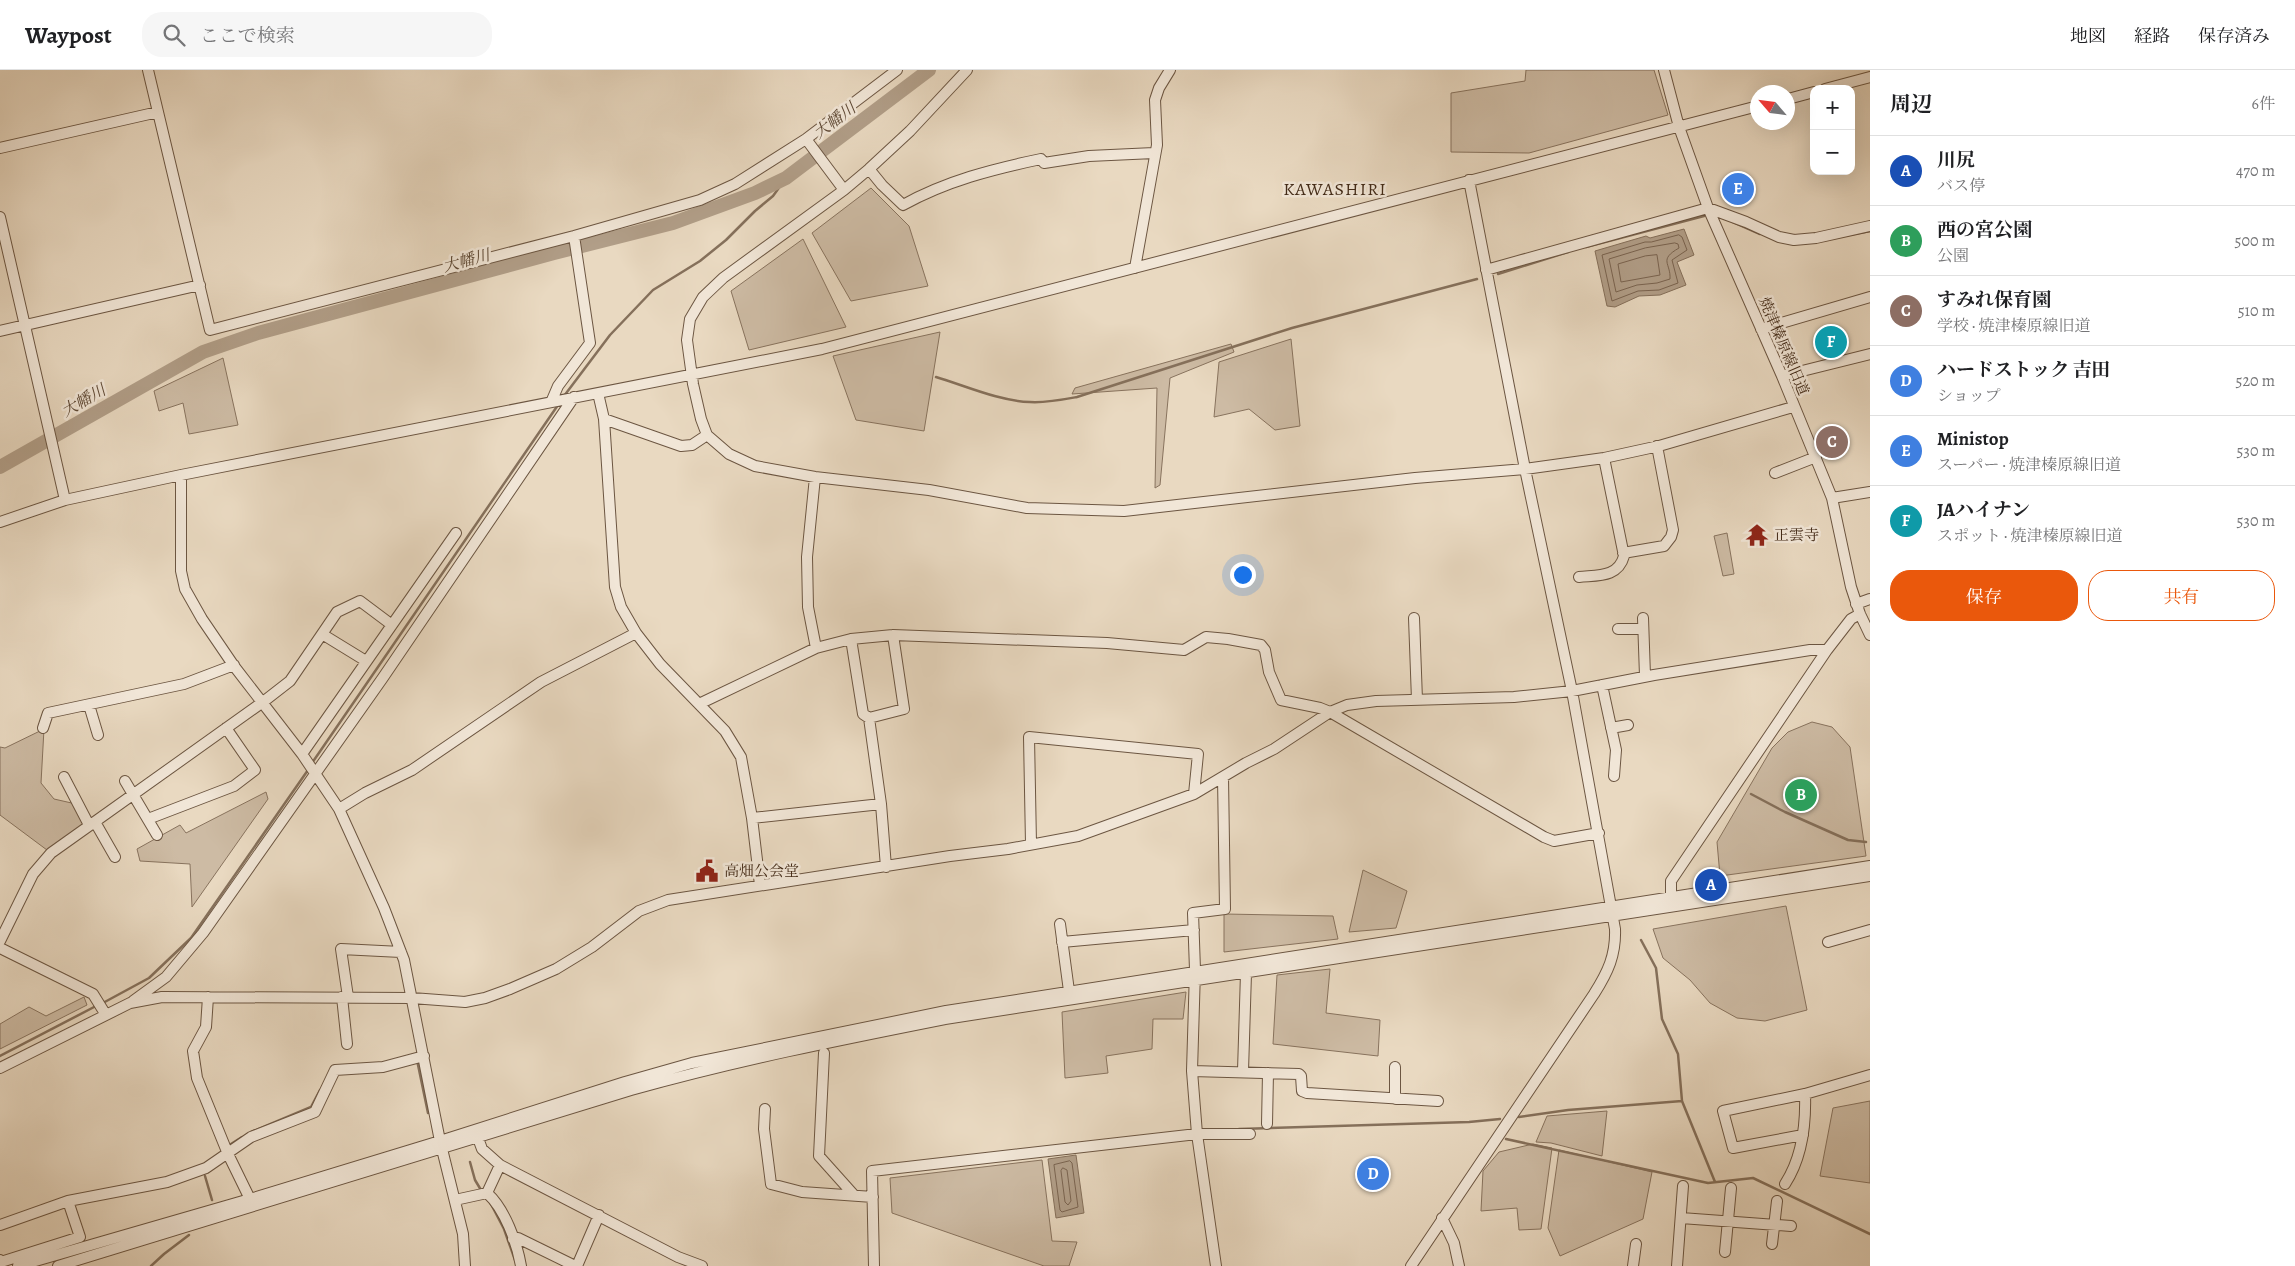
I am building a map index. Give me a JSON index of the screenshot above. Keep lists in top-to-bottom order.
{
  "streets": {
    "street": ["焼津榛原線旧道"]
  },
  "districts": ["KAWASHIRI"],
  "water": ["大幡川"],
  "places": {
    "temple": ["正雲寺"],
    "public building": ["高畑公会堂"]
  },
  "north": "top left",
  "page": {
    "header": "Waypost",
    "search": "ここで検索",
    "nav": ["地図", "経路", "保存済み"],
    "heading": ["周辺", "6件"],
    "map_buttons": ["+", "−"],
    "list": [
      {
        "mark": "A",
        "name": "川尻",
        "note": "バス停",
        "value": "470 m"
      },
      {
        "mark": "B",
        "name": "西の宮公園",
        "note": "公園",
        "value": "500 m"
      },
      {
        "mark": "C",
        "name": "すみれ保育園",
        "note": "学校 · 焼津榛原線旧道",
        "value": "510 m"
      },
      {
        "mark": "D",
        "name": "ハードストック 吉田",
        "note": "ショップ",
        "value": "520 m"
      },
      {
        "mark": "E",
        "name": "Ministop",
        "note": "スーパー · 焼津榛原線旧道",
        "value": "530 m"
      },
      {
        "mark": "F",
        "name": "JAハイナン",
        "note": "スポット · 焼津榛原線旧道",
        "value": "530 m"
      }
    ],
    "pins": [
      "E",
      "F",
      "C",
      "B",
      "A",
      "D"
    ],
    "buttons": ["保存", "共有"]
  }
}
